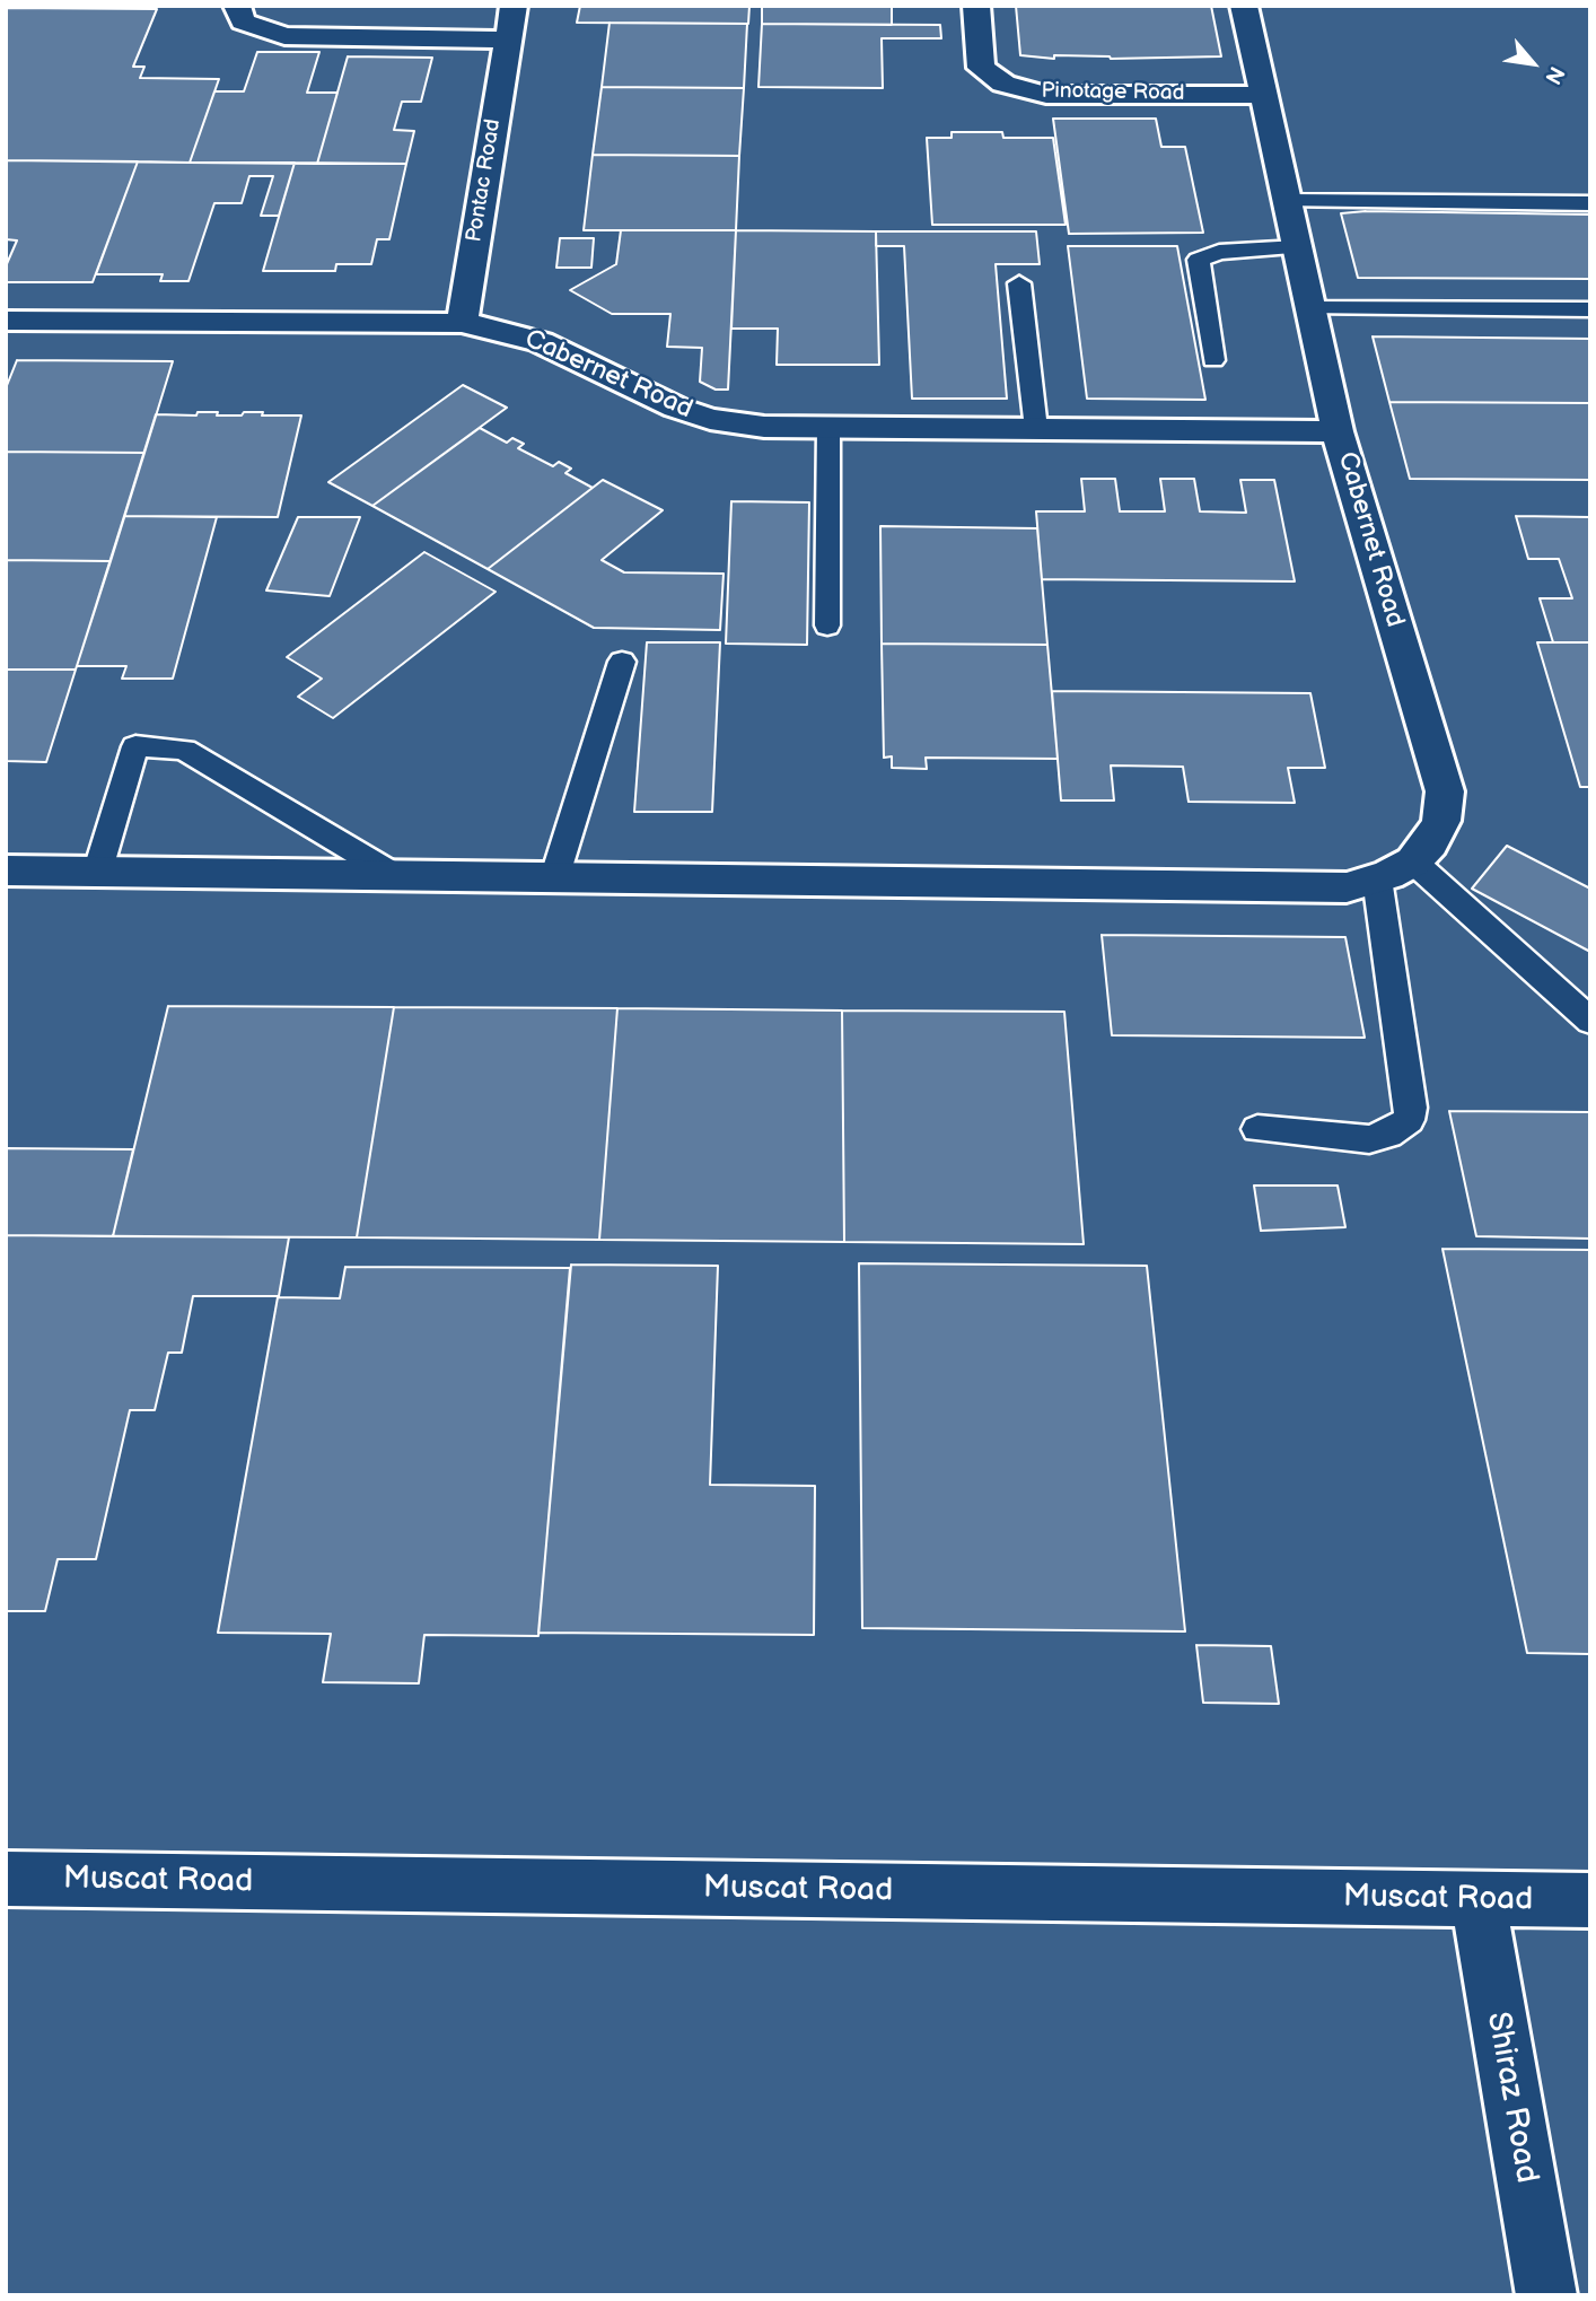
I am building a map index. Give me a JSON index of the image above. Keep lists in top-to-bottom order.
{
  "streets": {
    "street": [
      "Pinotage Road",
      "Pontac Road",
      "Cabernet Road",
      "Muscat Road",
      "Shiraz Road"
    ]
  },
  "crossings": [
    ["Pontac Road", "Cabernet Road"],
    ["Muscat Road", "Shiraz Road"]
  ],
  "north": "bottom right"
}
